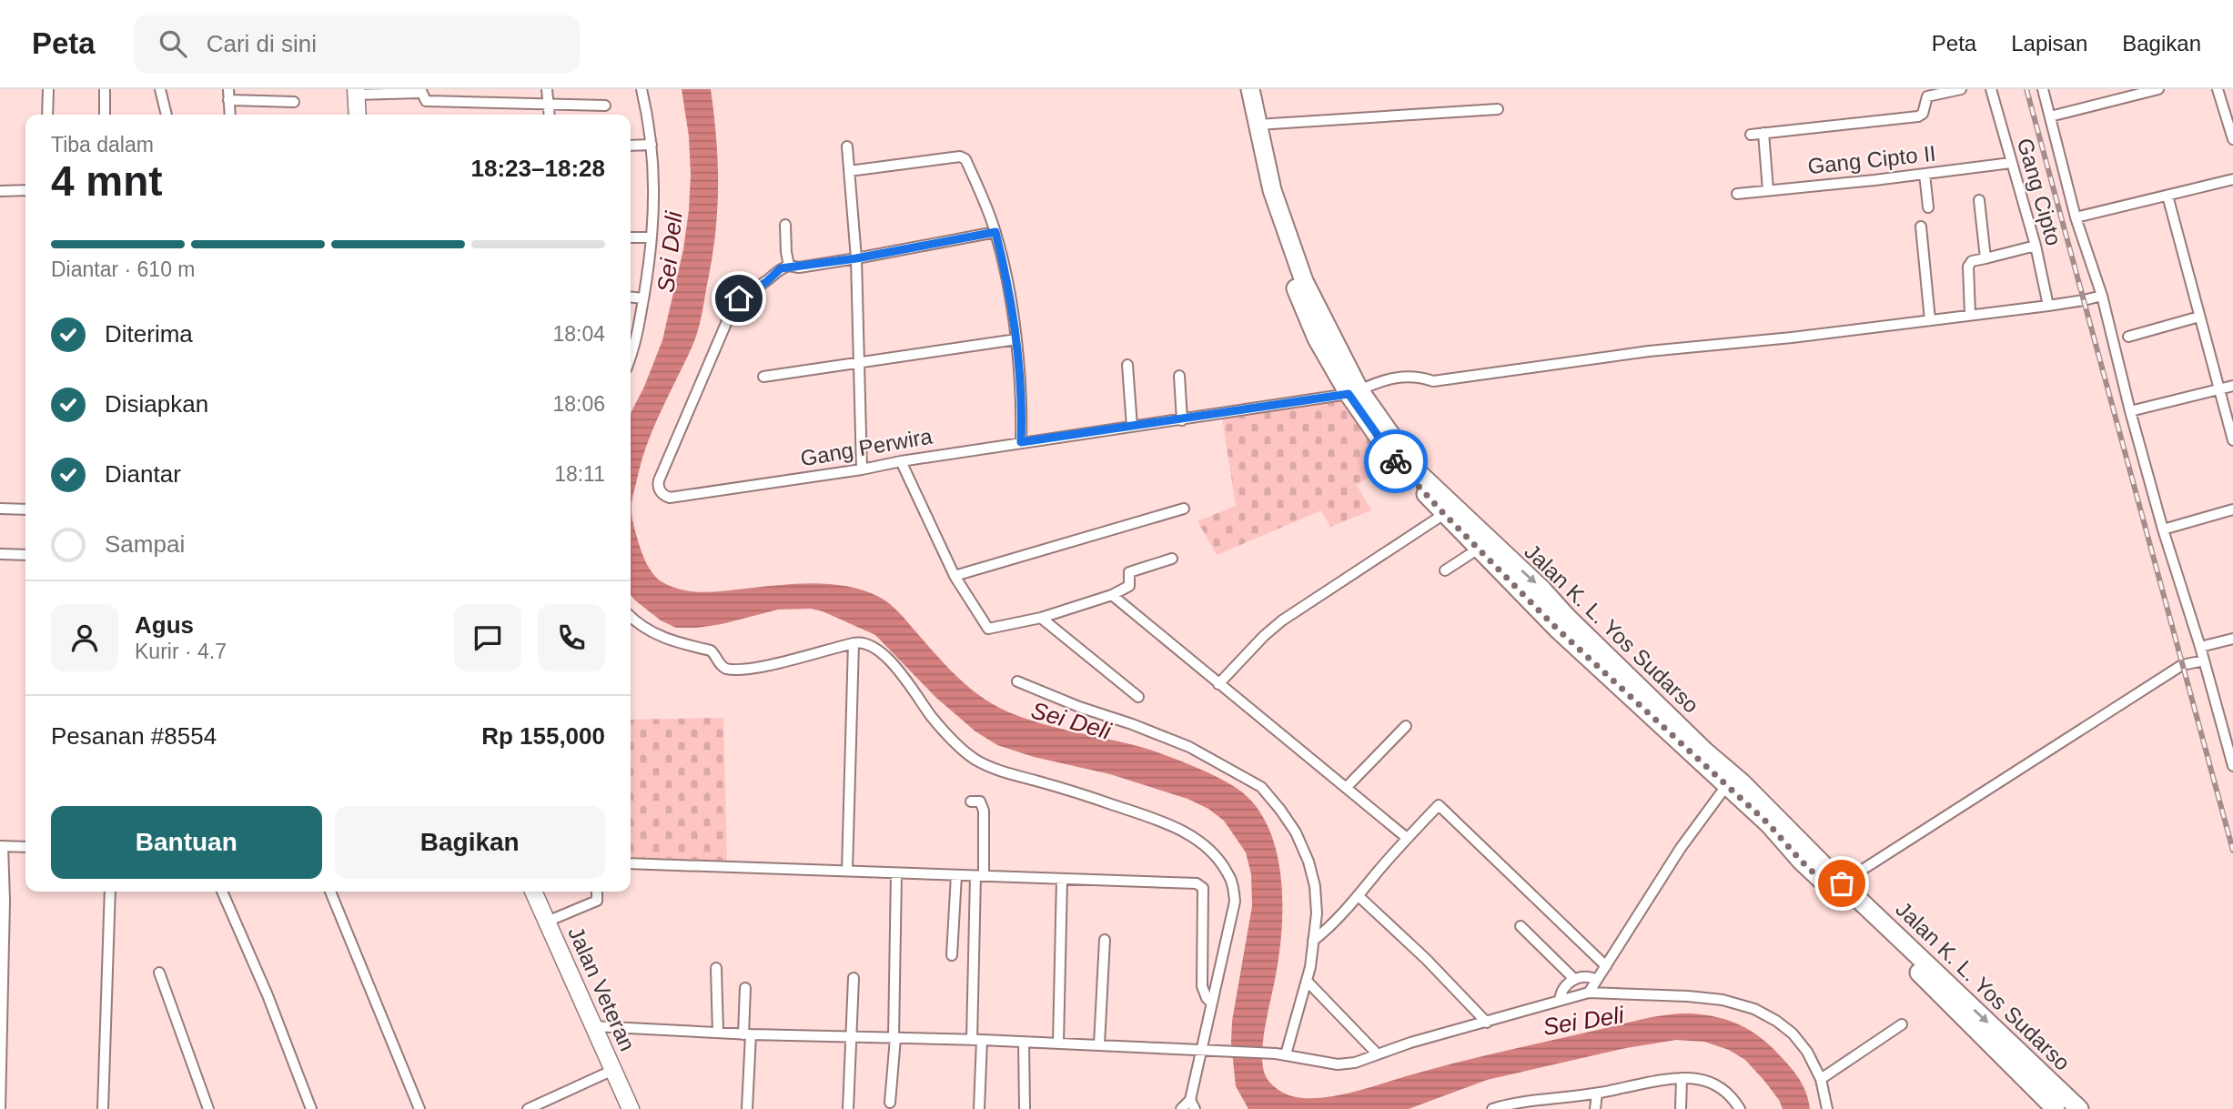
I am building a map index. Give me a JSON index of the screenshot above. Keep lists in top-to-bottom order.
{
  "streets": {
    "highway": ["Jalan K. L. Yos Sudarso"],
    "main road": ["Jalan Veteran"],
    "street": ["Gang Cipto II", "Gang Cipto", "Gang Perwira"]
  },
  "crossings": [
    ["Gang Cipto II", "Gang Cipto"],
    ["Gang Cipto", "Gang Perwira"],
    ["Gang Perwira", "Jalan K. L. Yos Sudarso"]
  ],
  "water": ["Sei Deli"],
  "page": {
    "header": "Peta",
    "search": "Cari di sini",
    "nav": ["Peta", "Lapisan", "Bagikan"],
    "heading": ["4 mnt", "Tiba dalam", "18:23–18:28"],
    "panel": [
      "Agus",
      "Kurir · 4.7",
      "Pesanan #8554",
      "Rp 155,000"
    ],
    "bar": "Diantar · 610 m",
    "list": [
      ["Diterima", "18:04"],
      ["Disiapkan", "18:06"],
      ["Diantar", "18:11"],
      "Sampai"
    ],
    "buttons": ["Bantuan", "Bagikan"]
  }
}
